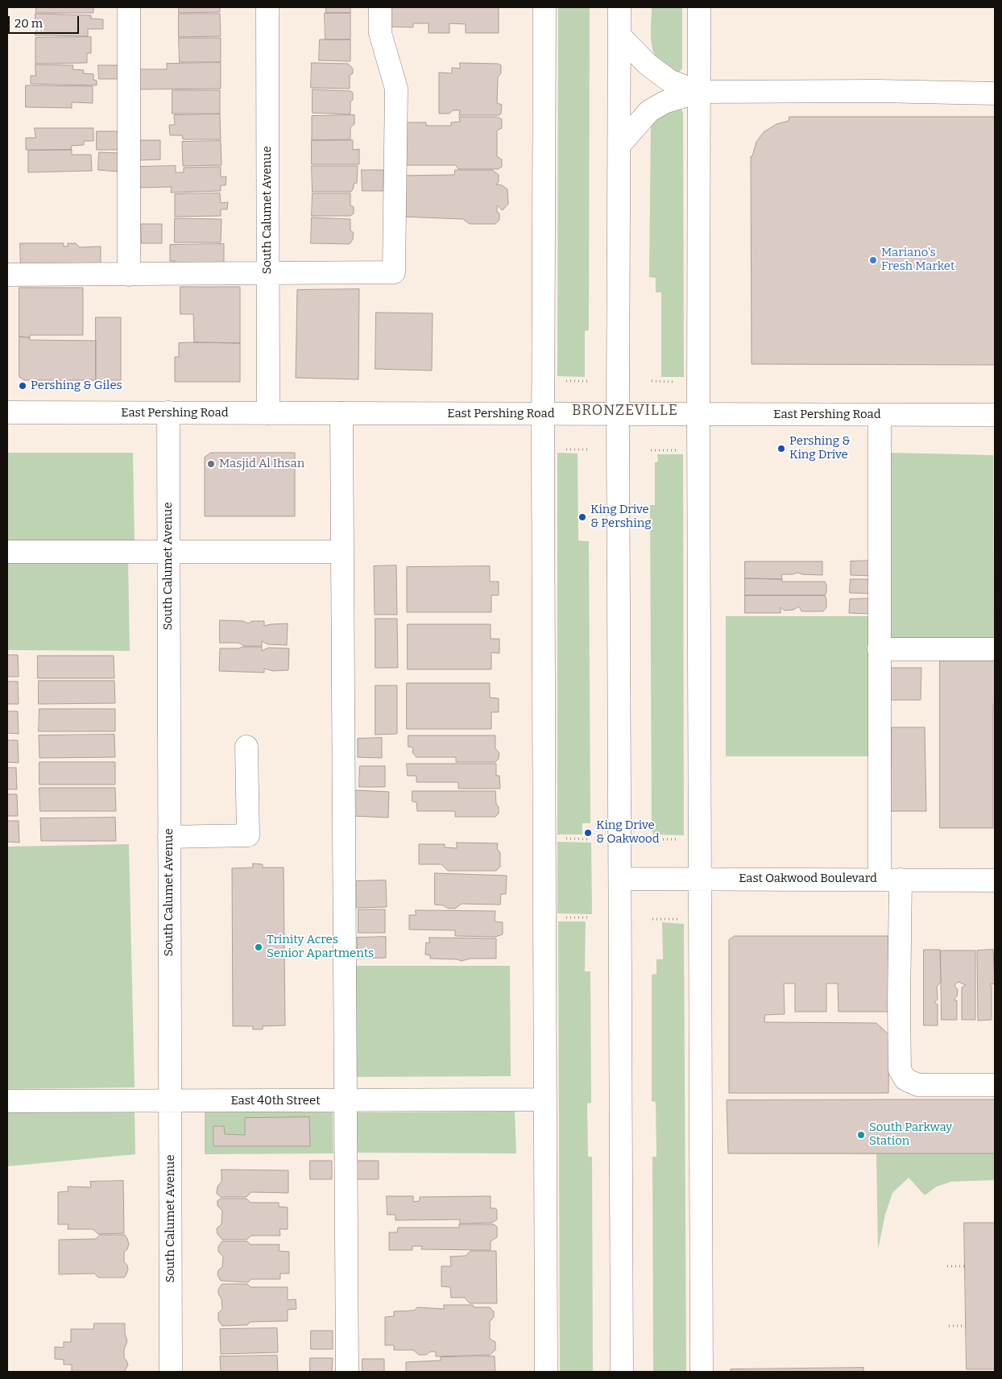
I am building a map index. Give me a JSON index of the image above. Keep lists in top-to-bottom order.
{
  "streets": {
    "street": [
      "South Calumet Avenue",
      "East Pershing Road",
      "East Oakwood Boulevard",
      "East 40th Street"
    ]
  },
  "crossings": [
    ["South Calumet Avenue", "East Pershing Road"],
    ["South Calumet Avenue", "East 40th Street"]
  ],
  "districts": ["BRONZEVILLE"],
  "places": [
    "Mariano's Fresh Market",
    "Pershing & Giles",
    "Pershing & King Drive",
    "Masjid Al Ihsan",
    "King Drive & Pershing",
    "King Drive & Oakwood",
    "Trinity Acres Senior Apartments",
    "South Parkway Station"
  ],
  "scale_bar": "20 m"
}
